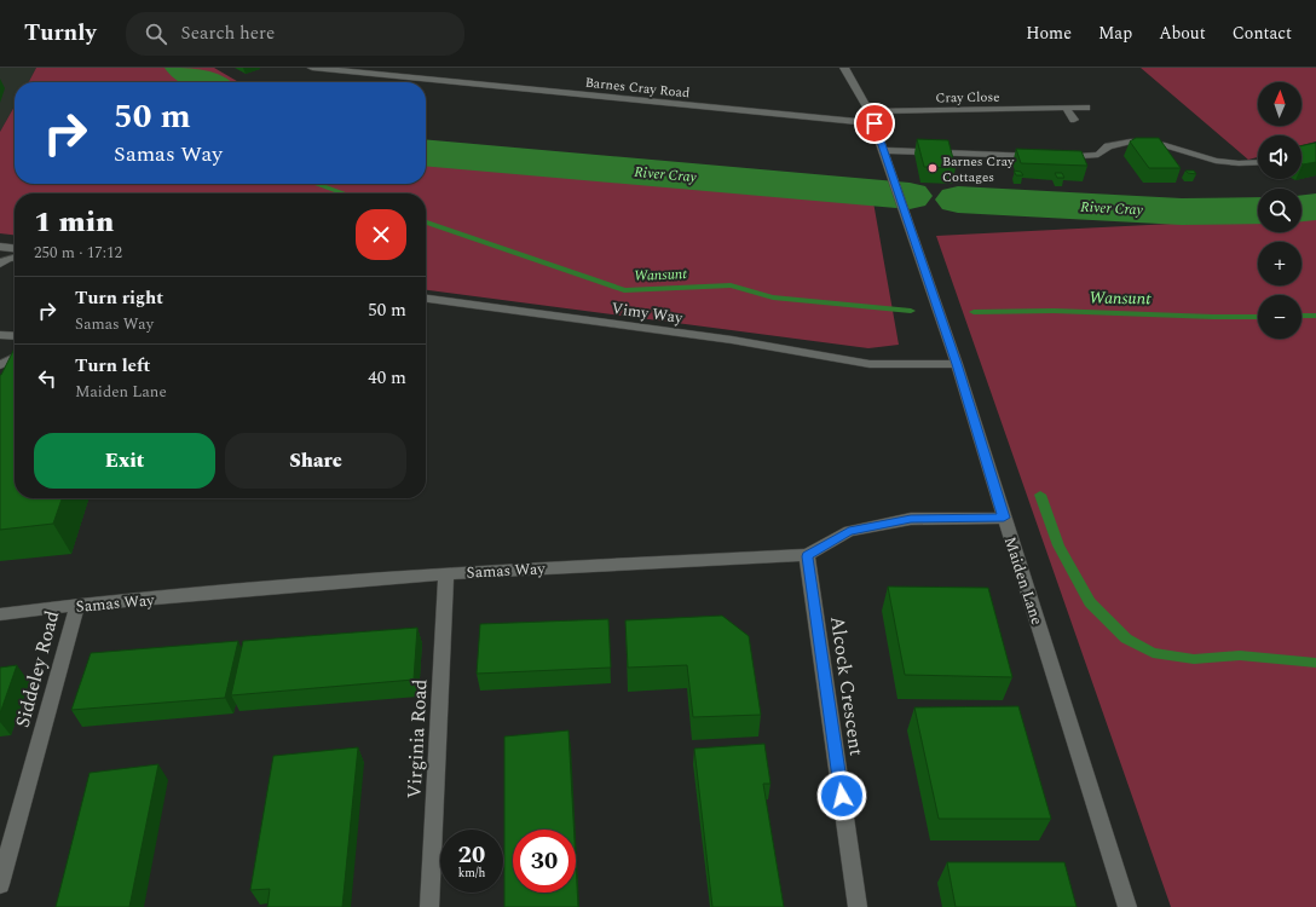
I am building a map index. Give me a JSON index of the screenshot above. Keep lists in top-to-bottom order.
{
  "streets": {
    "street": [
      "Barnes Cray Road",
      "Cray Close",
      "Vimy Way",
      "Samas Way",
      "Maiden Lane",
      "Siddeley Road",
      "Alcock Crescent",
      "Virginia Road"
    ]
  },
  "crossings": [
    ["Barnes Cray Road", "Maiden Lane"],
    ["Cray Close", "Maiden Lane"],
    ["Vimy Way", "Maiden Lane"],
    ["Samas Way", "Maiden Lane"],
    ["Samas Way", "Siddeley Road"],
    ["Samas Way", "Alcock Crescent"],
    ["Samas Way", "Virginia Road"]
  ],
  "water": ["River Cray", "Wansunt"],
  "places": ["Barnes Cray Cottages"],
  "north": "top",
  "page": {
    "header": "Turnly",
    "search": "Search here",
    "nav": [
      "Home",
      "Map",
      "About",
      "Contact"
    ],
    "map_buttons": ["+", "−"],
    "turn": ["50 m", "Samas Way"],
    "heading": ["1 min", "250 m · 17:12"],
    "list": [
      {
        "name": "Turn right",
        "note": "Samas Way",
        "value": "50 m"
      },
      {
        "name": "Turn left",
        "note": "Maiden Lane",
        "value": "40 m"
      }
    ],
    "buttons": ["Exit", "Share"],
    "speed": "20 km/h",
    "limit": "30"
  }
}
